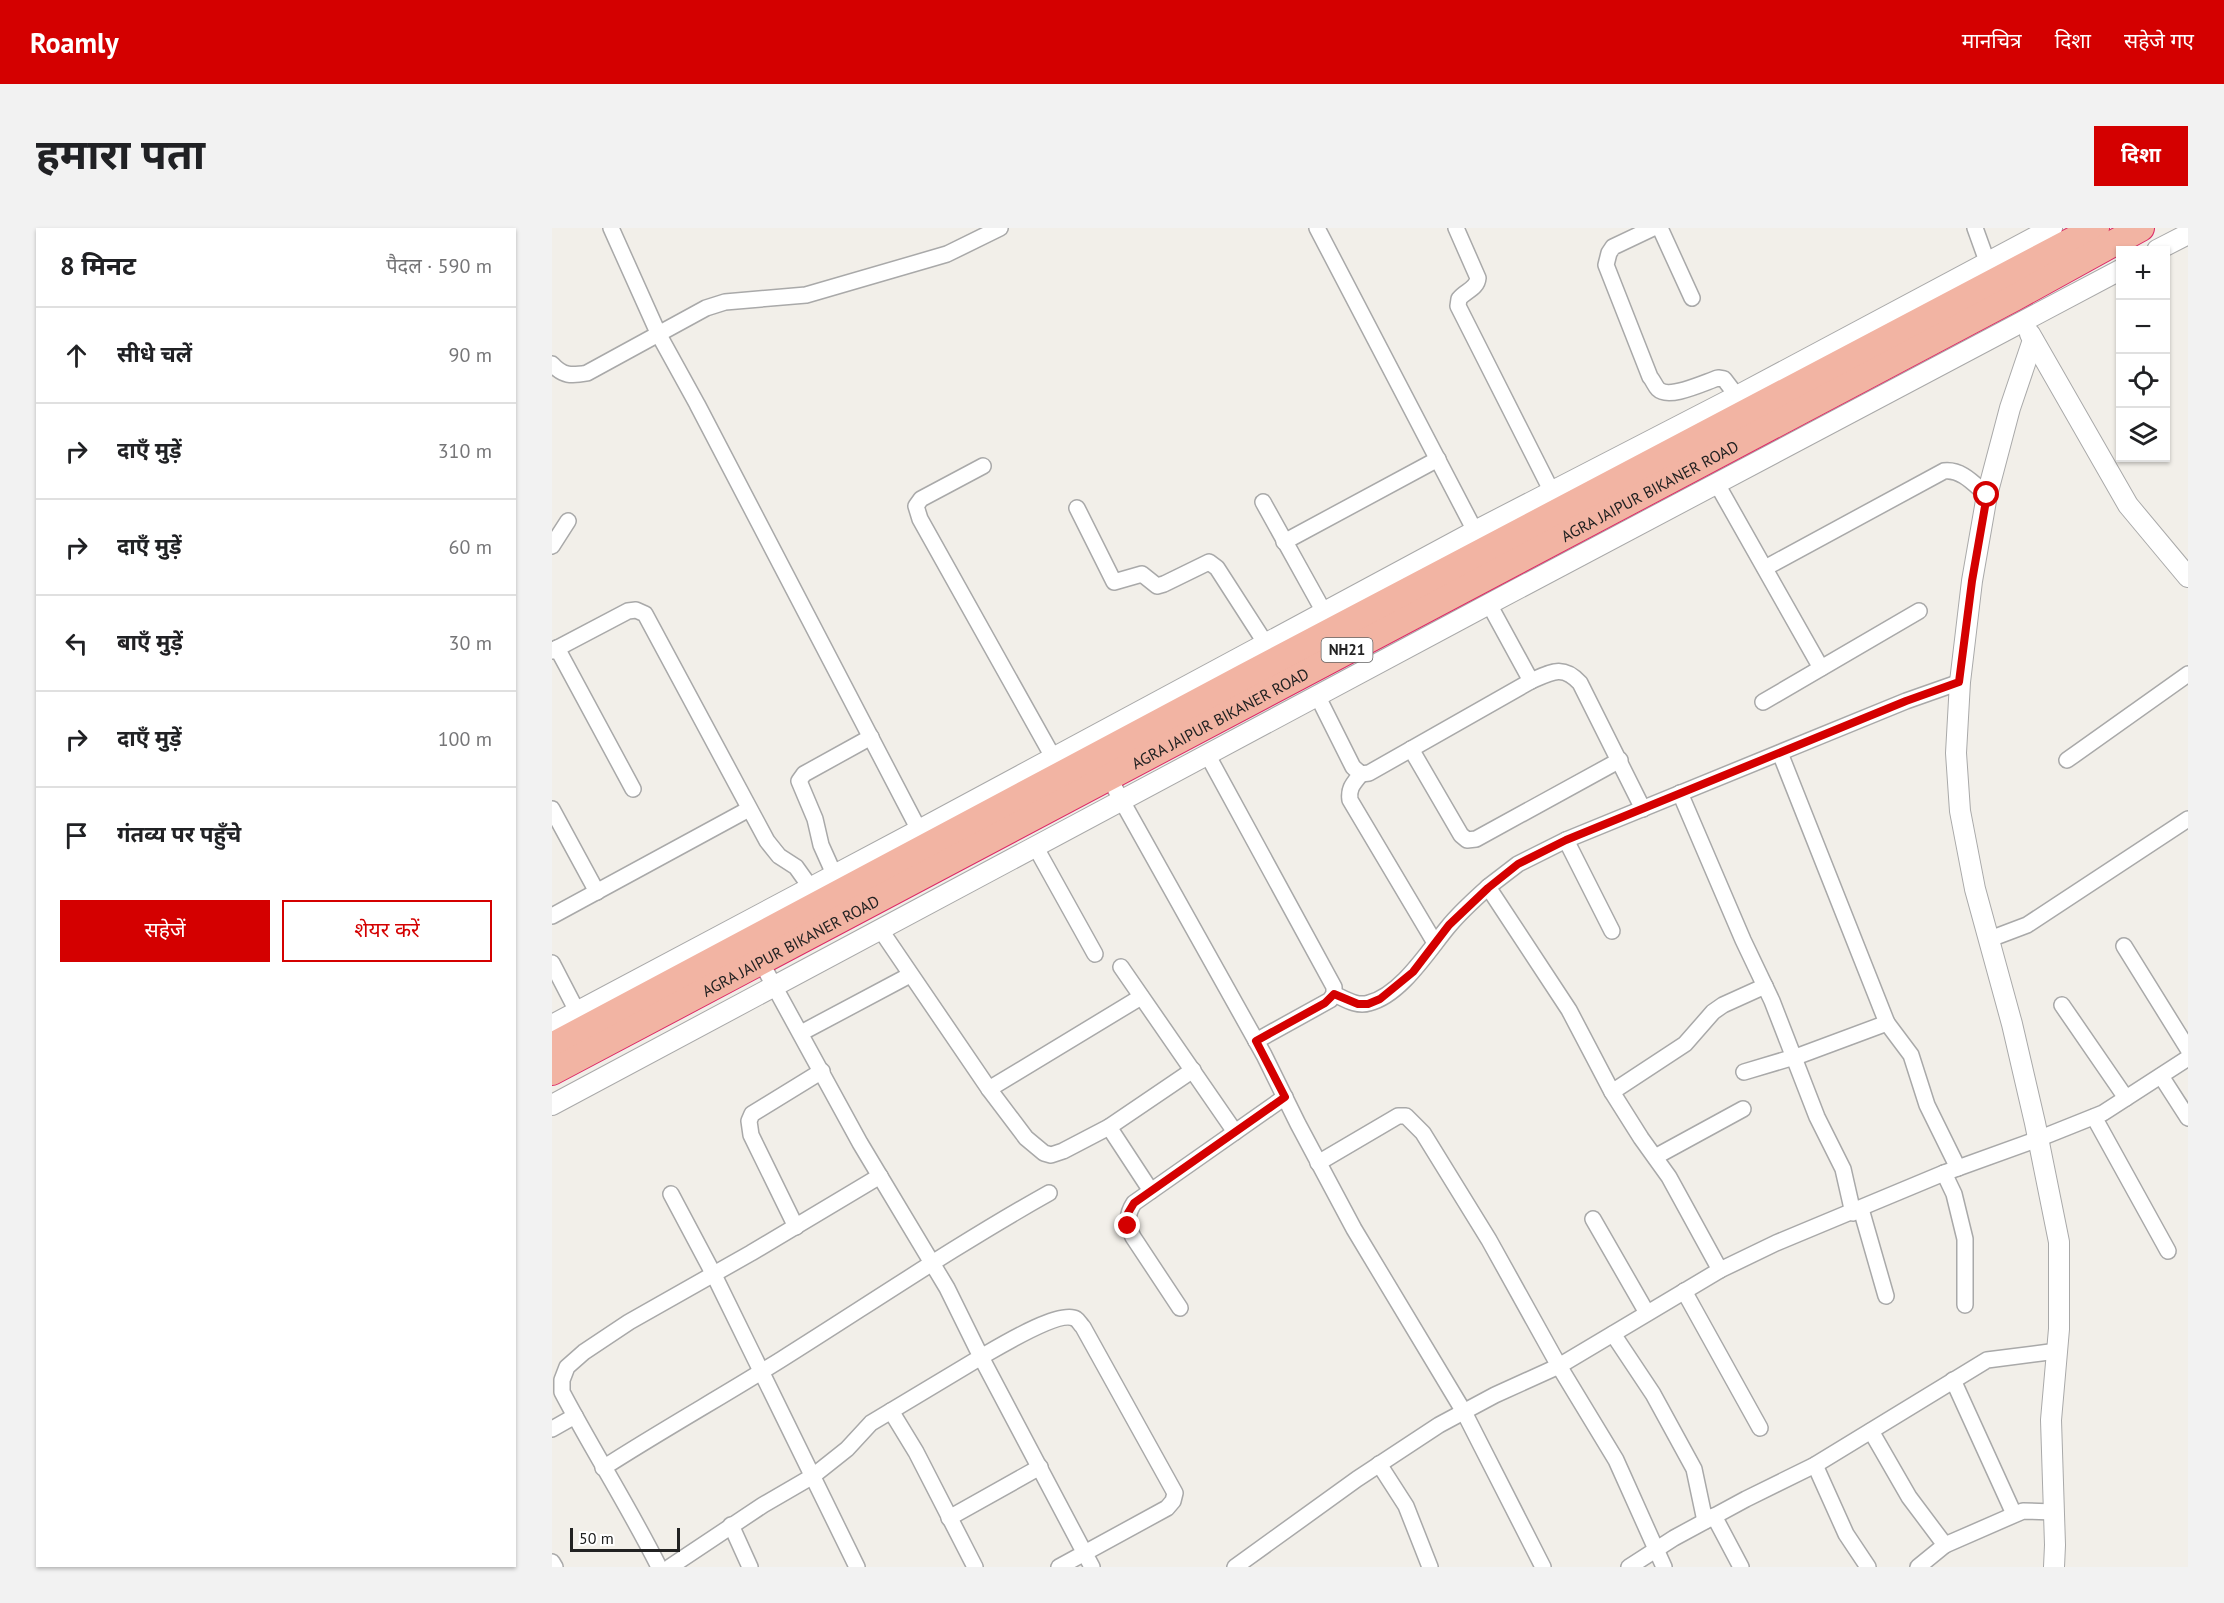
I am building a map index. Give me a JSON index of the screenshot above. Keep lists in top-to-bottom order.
{
  "streets": {
    "highway": ["AGRA JAIPUR BIKANER ROAD", "NH21"]
  },
  "scale_bar": "50 m",
  "page": {
    "header": "Roamly",
    "nav": ["मानचित्र", "दिशा", "सहेजे गए"],
    "title": "हमारा पता",
    "buttons": [
      "दिशा",
      ["सहेजें", "शेयर करें"]
    ],
    "heading": ["8 मिनट", "पैदल · 590 m"],
    "map_buttons": ["+", "−"],
    "list": [
      ["सीधे चलें", "90 m"],
      ["दाएँ मुड़ें", "310 m"],
      ["दाएँ मुड़ें", "60 m"],
      ["बाएँ मुड़ें", "30 m"],
      ["दाएँ मुड़ें", "100 m"],
      "गंतव्य पर पहुँचे"
    ],
    "scale": "50 m"
  }
}
